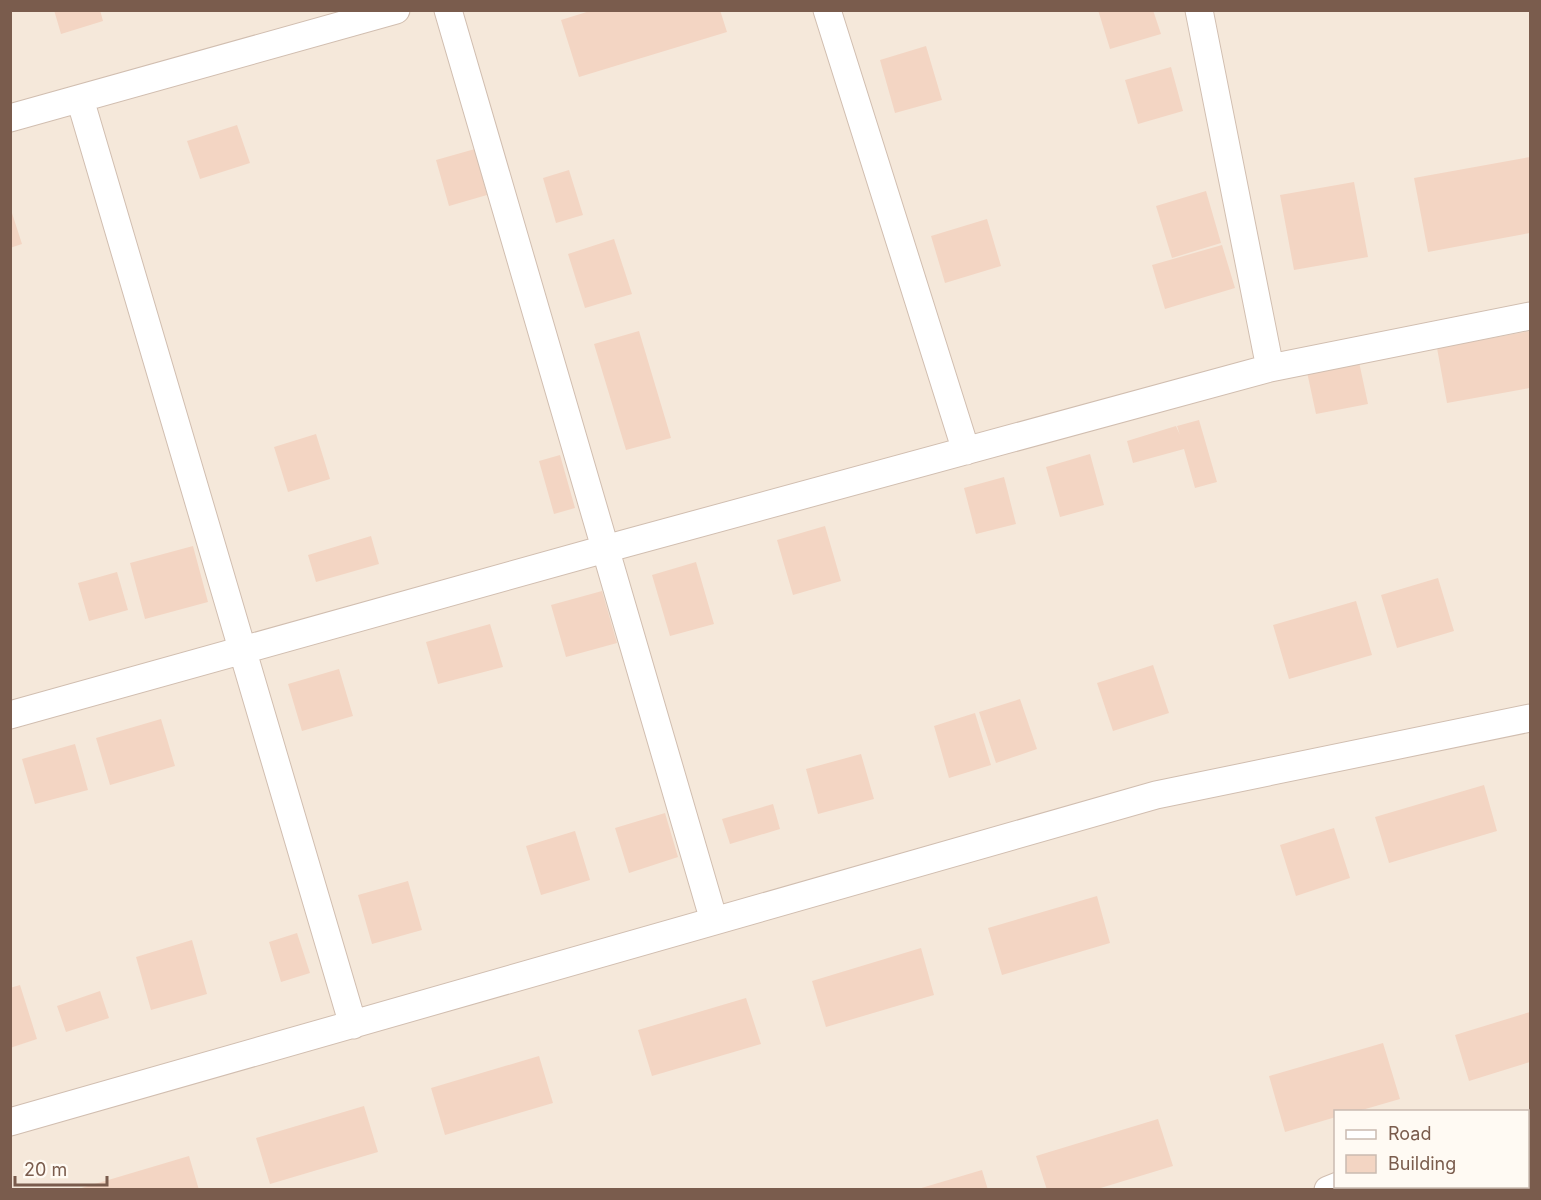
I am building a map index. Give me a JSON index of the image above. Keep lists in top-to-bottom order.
{
  "legend": ["Road", "Building"],
  "scale_bar": "20 m"
}
